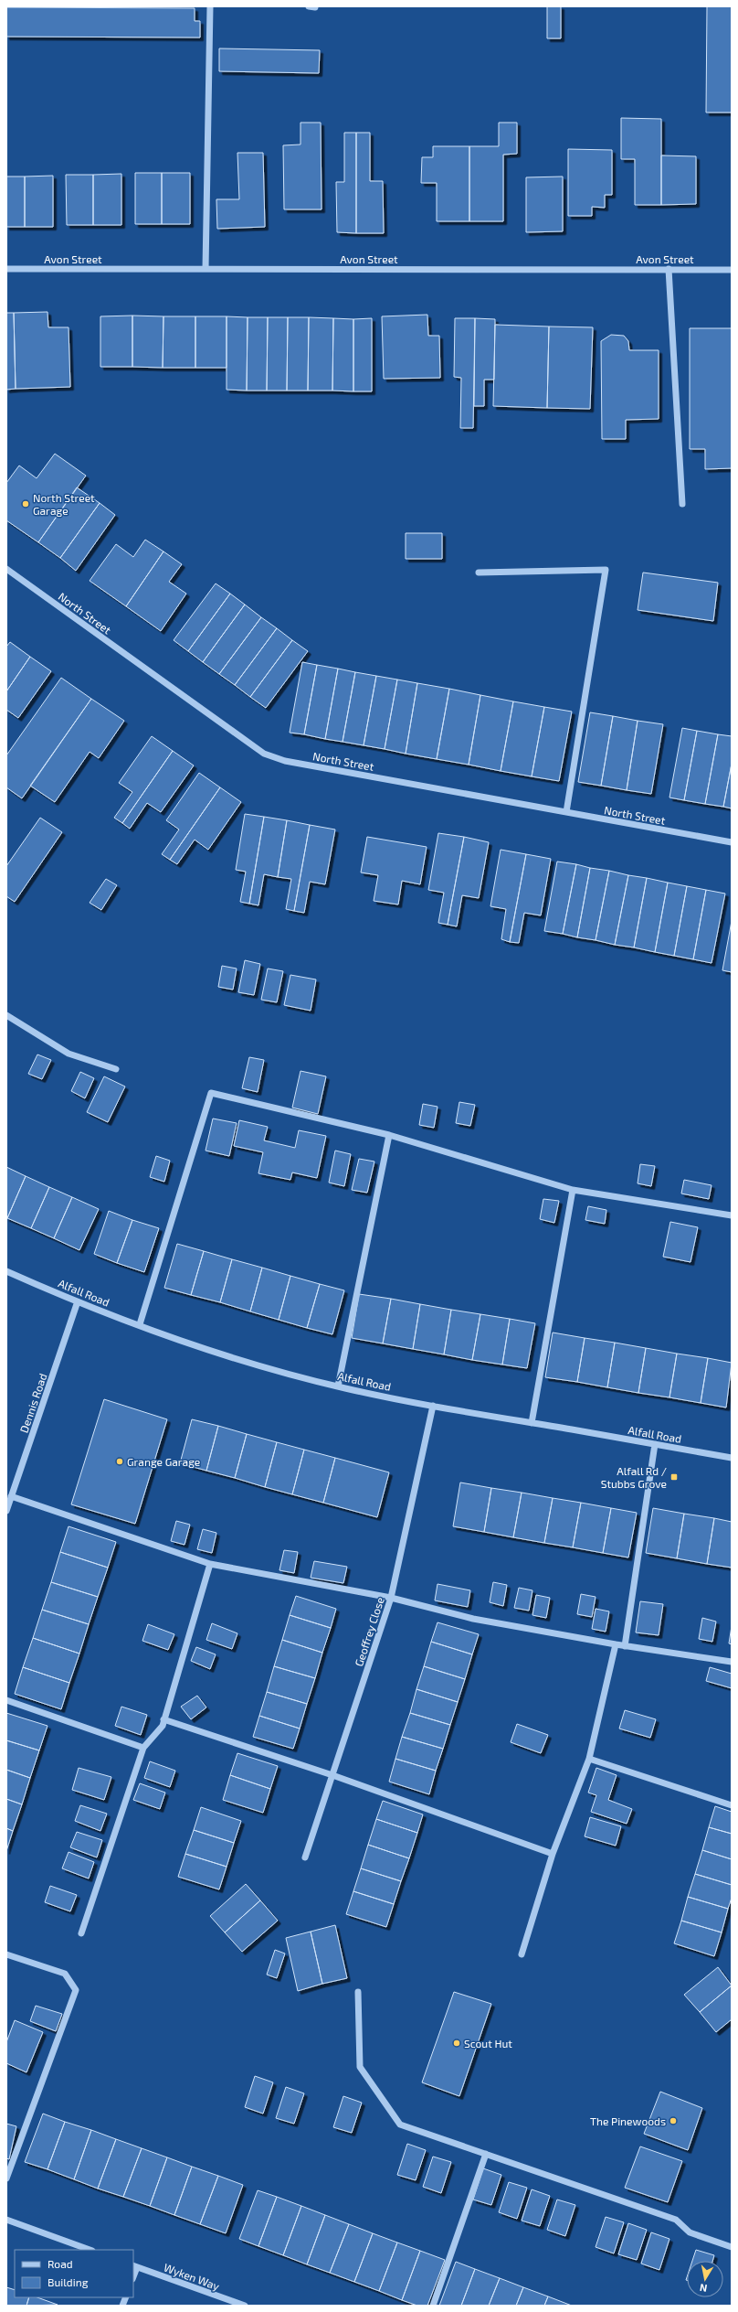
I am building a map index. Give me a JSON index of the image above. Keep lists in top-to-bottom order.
{
  "streets": {
    "street": [
      "Avon Street",
      "North Street",
      "Alfall Road",
      "Dennis Road",
      "Geoffrey Close",
      "Wyken Way"
    ]
  },
  "crossings": [
    ["Alfall Road", "Dennis Road"],
    ["Alfall Road", "Geoffrey Close"]
  ],
  "places": {
    "other": [
      "North Street Garage",
      "Grange Garage",
      "Scout Hut",
      "The Pinewoods"
    ],
    "transit": ["Alfall Rd / Stubbs Grove"]
  },
  "legend": ["Road", "Building"],
  "north": "bottom"
}
